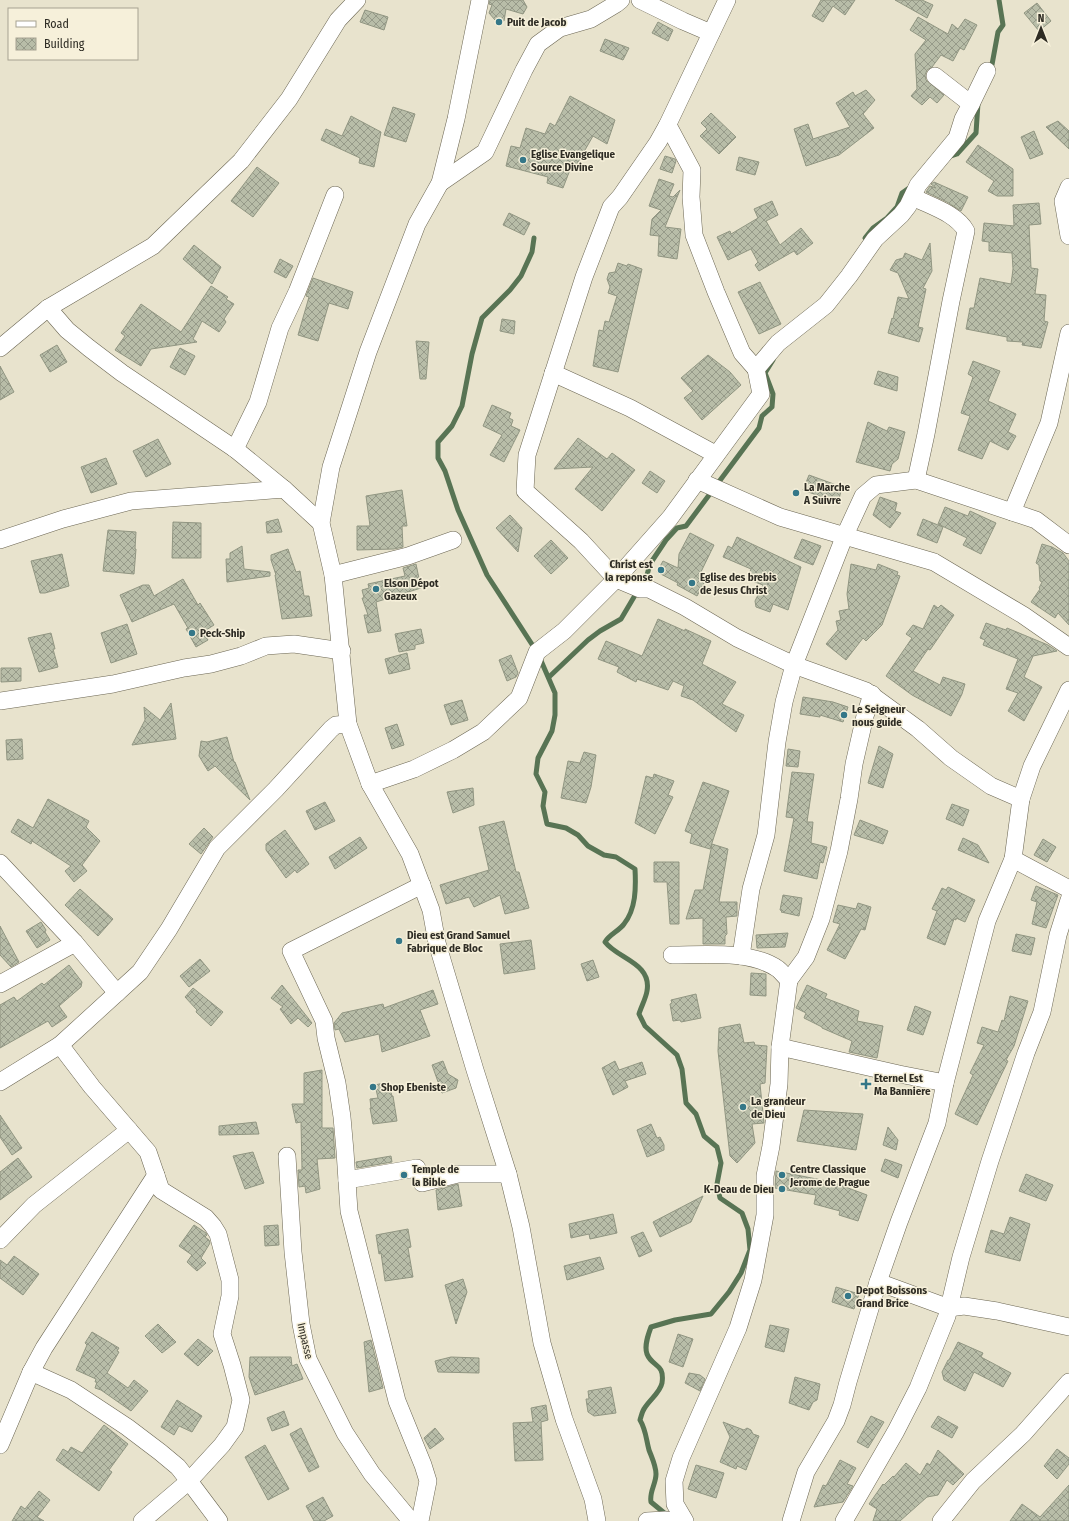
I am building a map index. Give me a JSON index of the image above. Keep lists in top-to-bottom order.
{
  "streets": {
    "street": ["Impasse"]
  },
  "places": {
    "other": [
      "Puit de Jacob",
      "Eglise Evangelique Source Divine",
      "La Marche A Suivre",
      "Christ est la reponse",
      "Eglise des brebis de Jesus Christ",
      "Elson Dépot Gazeux",
      "Peck-Ship",
      "Le Seigneur nous guide",
      "Dieu est Grand Samuel Fabrique de Bloc",
      "Shop Ebeniste",
      "La grandeur de Dieu",
      "Temple de la Bible",
      "Centre Classique Jerome de Prague",
      "K-Deau de Dieu",
      "Depot Boissons Grand Brice"
    ],
    "health": ["Eternel Est Ma Banniere"]
  },
  "legend": ["Road", "Building"],
  "north": "top"
}
